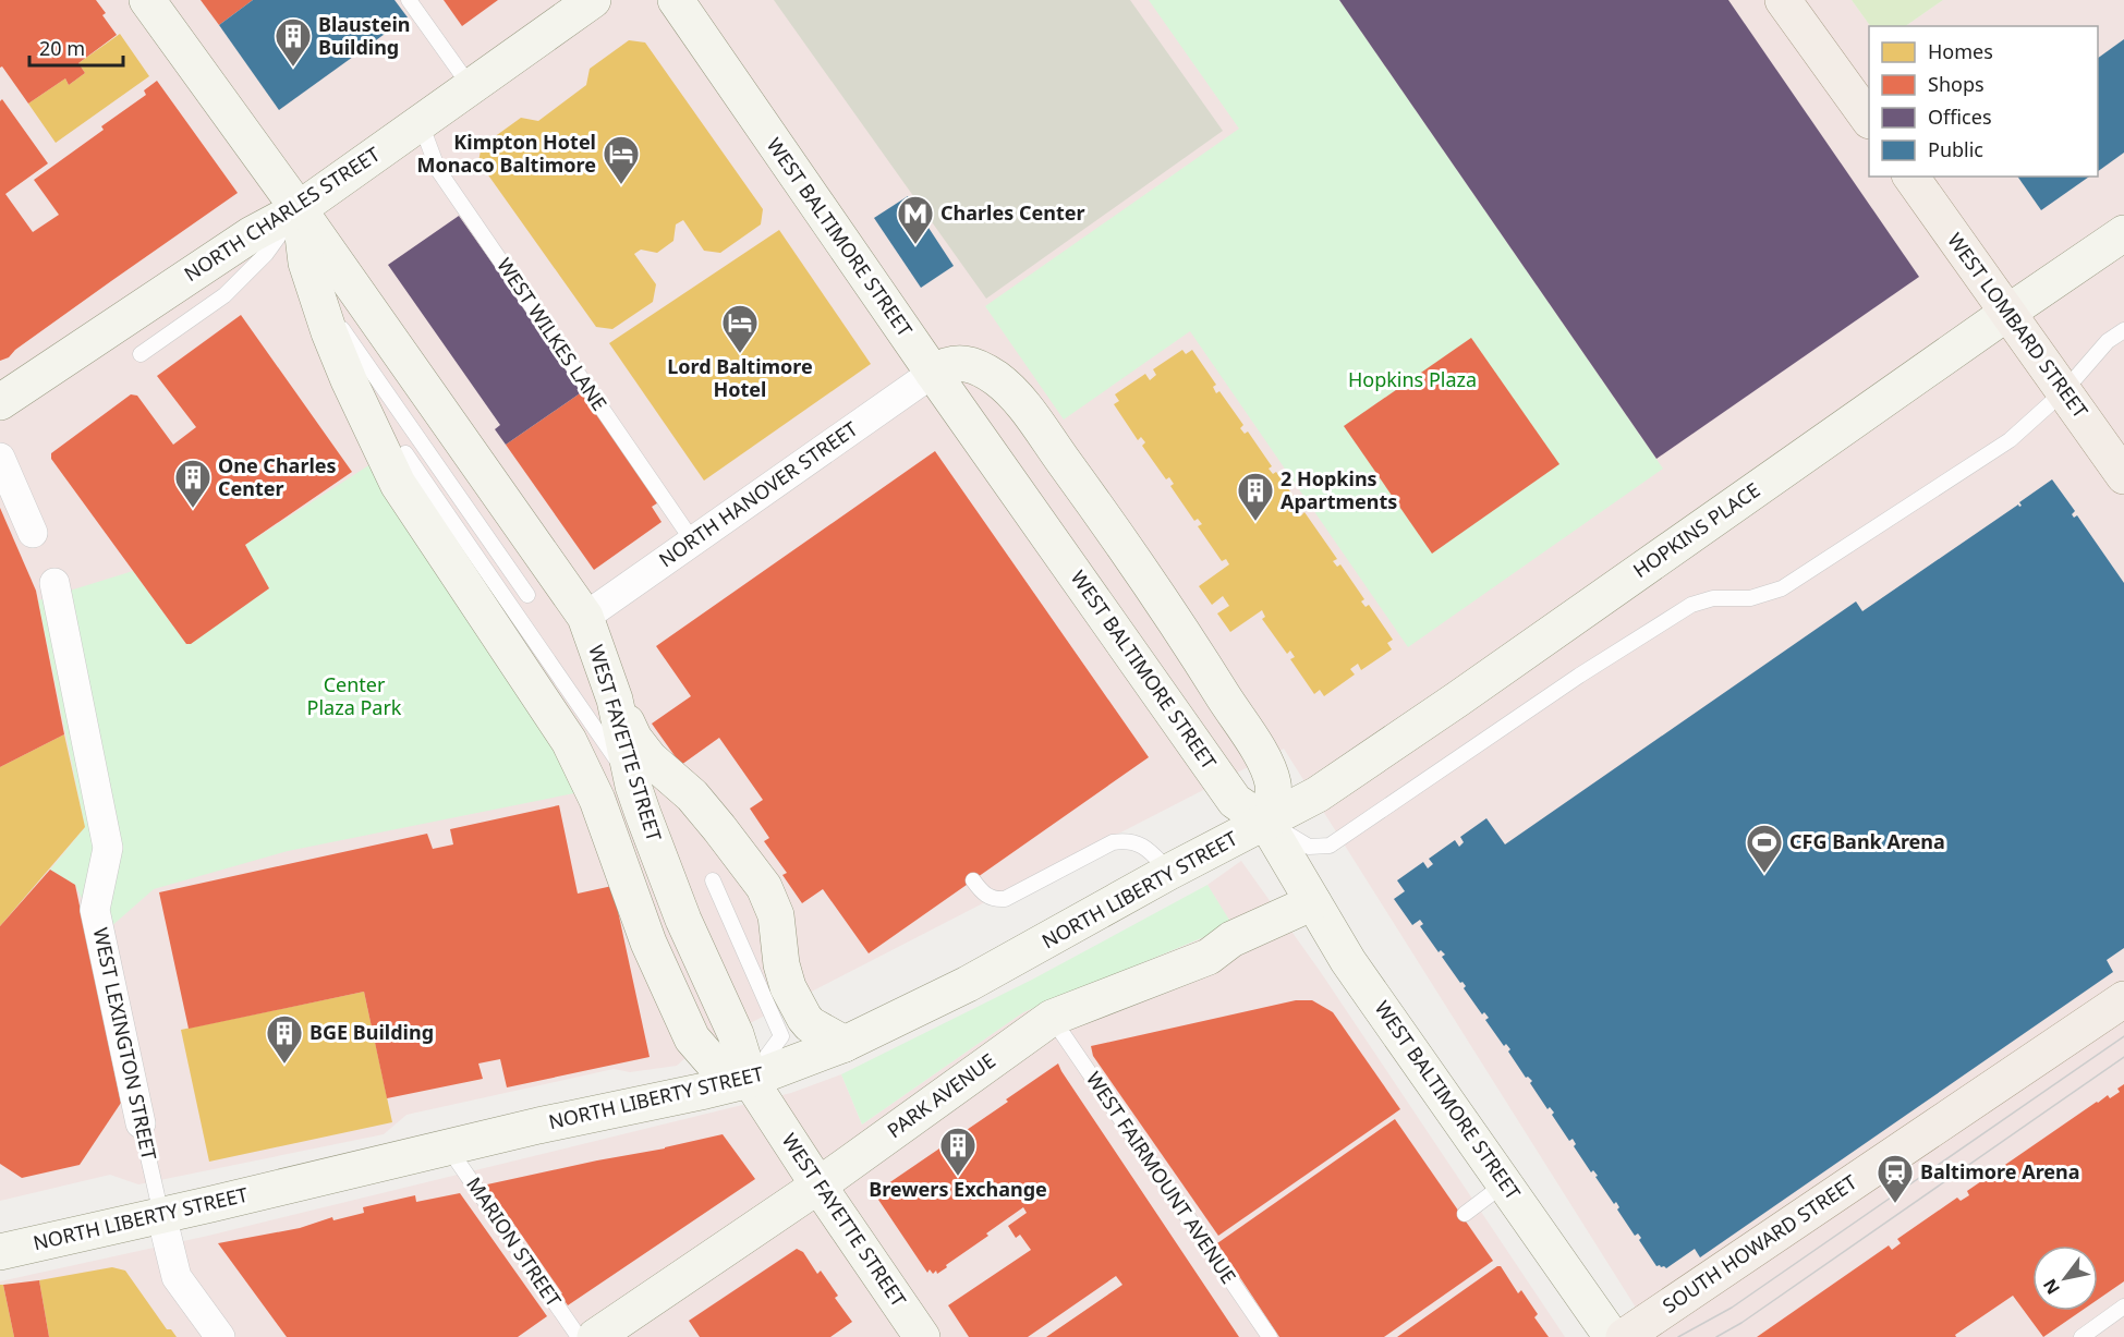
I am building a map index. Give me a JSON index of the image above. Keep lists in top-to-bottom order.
{
  "streets": {
    "main road": [
      "NORTH CHARLES STREET",
      "WEST BALTIMORE STREET",
      "WEST LOMBARD STREET",
      "HOPKINS PLACE",
      "WEST FAYETTE STREET",
      "NORTH LIBERTY STREET",
      "PARK AVENUE",
      "SOUTH HOWARD STREET"
    ],
    "street": ["NORTH HANOVER STREET", "WEST LEXINGTON STREET"],
    "lane": ["WEST WILKES LANE", "WEST FAIRMOUNT AVENUE", "MARION STREET"]
  },
  "crossings": [
    ["NORTH CHARLES STREET", "WEST WILKES LANE"],
    ["NORTH CHARLES STREET", "WEST FAYETTE STREET"],
    ["WEST BALTIMORE STREET", "NORTH HANOVER STREET"],
    ["WEST BALTIMORE STREET", "HOPKINS PLACE"],
    ["WEST BALTIMORE STREET", "NORTH LIBERTY STREET"],
    ["WEST BALTIMORE STREET", "PARK AVENUE"],
    ["WEST LOMBARD STREET", "HOPKINS PLACE"],
    ["WEST WILKES LANE", "NORTH HANOVER STREET"],
    ["NORTH HANOVER STREET", "WEST FAYETTE STREET"],
    ["HOPKINS PLACE", "NORTH LIBERTY STREET"],
    ["WEST FAYETTE STREET", "NORTH LIBERTY STREET"],
    ["WEST FAYETTE STREET", "PARK AVENUE"],
    ["NORTH LIBERTY STREET", "WEST LEXINGTON STREET"],
    ["NORTH LIBERTY STREET", "MARION STREET"],
    ["PARK AVENUE", "WEST FAIRMOUNT AVENUE"]
  ],
  "parks": ["Hopkins Plaza", "Center Plaza Park"],
  "places": {
    "building": [
      "Blaustein Building",
      "One Charles Center",
      "2 Hopkins Apartments",
      "BGE Building",
      "Brewers Exchange"
    ],
    "hotel": ["Kimpton Hotel Monaco Baltimore", "Lord Baltimore Hotel"],
    "metro station": ["Charles Center"],
    "sports": ["CFG Bank Arena"],
    "station": ["Baltimore Arena"]
  },
  "legend": [
    "Homes",
    "Shops",
    "Offices",
    "Public"
  ],
  "scale_bar": "20 m",
  "north": "bottom left"
}
